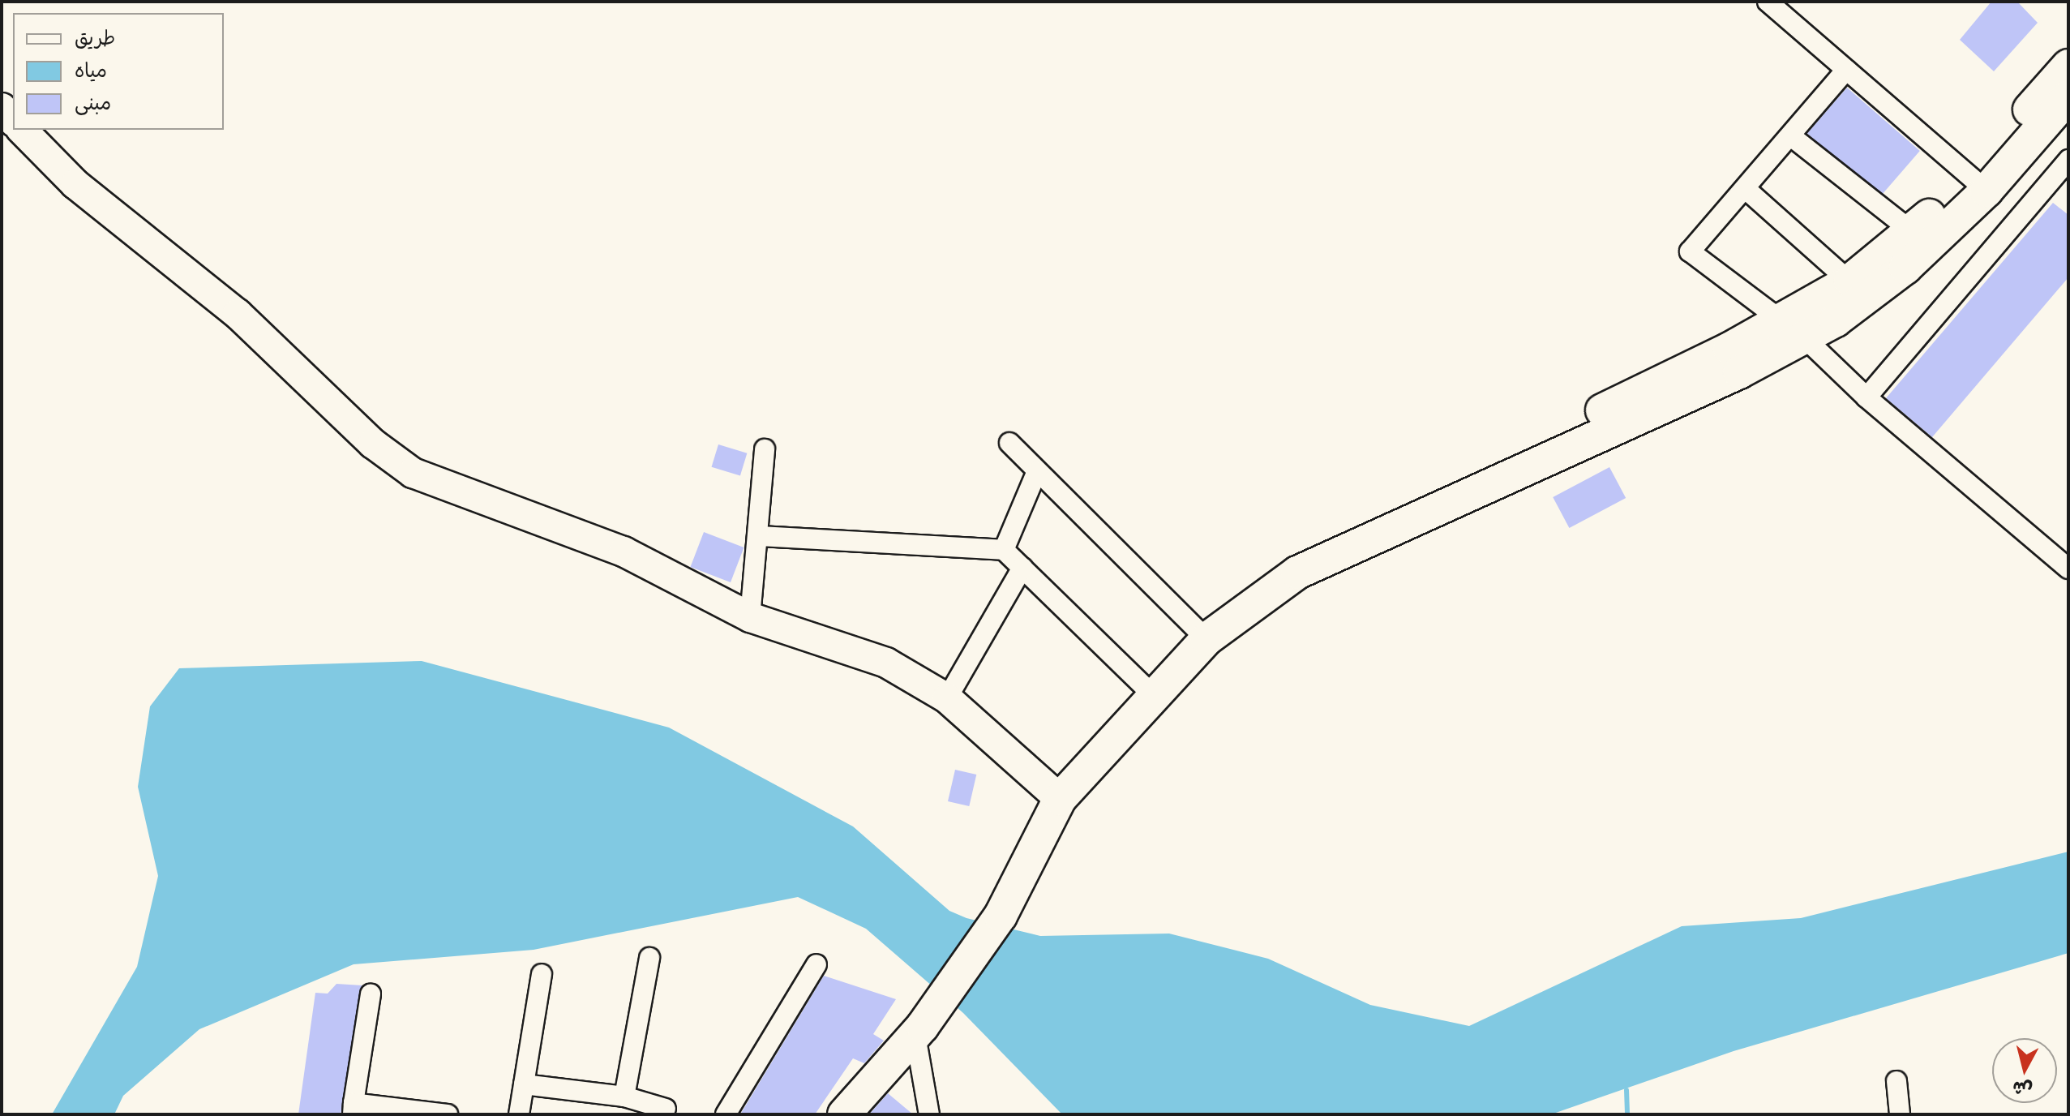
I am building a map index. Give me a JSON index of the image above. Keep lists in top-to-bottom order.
{
  "legend": ["طريق", "مياه", "مبنى"],
  "north": "bottom"
}
